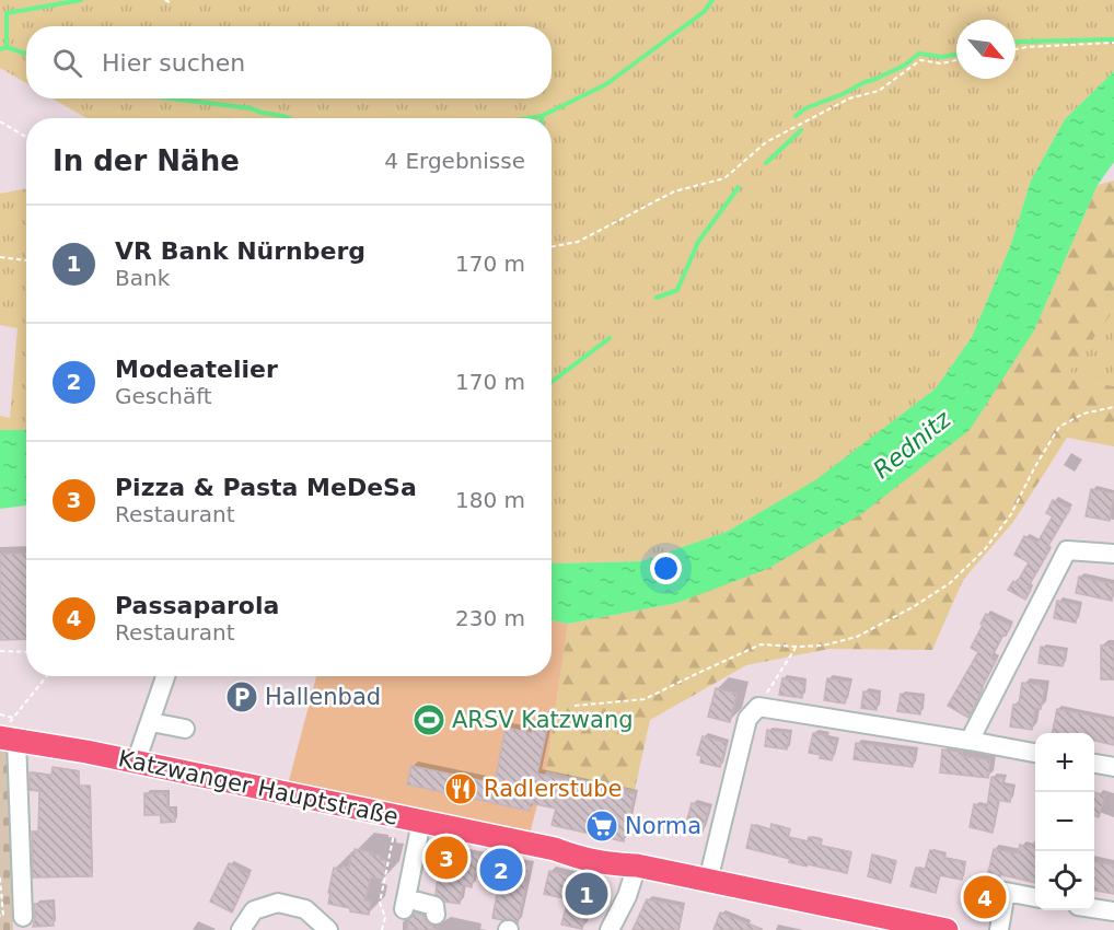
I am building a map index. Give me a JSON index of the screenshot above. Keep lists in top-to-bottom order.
{
  "streets": {
    "main road": ["Katzwanger Hauptstraße"]
  },
  "water": ["Rednitz"],
  "places": {
    "parking": ["Hallenbad"],
    "sports": ["ARSV Katzwang"],
    "restaurant": ["Radlerstube"],
    "supermarket": ["Norma"]
  },
  "north": "bottom right",
  "page": {
    "search": "Hier suchen",
    "heading": ["In der Nähe", "4 Ergebnisse"],
    "list": [
      {
        "mark": "1",
        "name": "VR Bank Nürnberg",
        "note": "Bank",
        "value": "170 m"
      },
      {
        "mark": "2",
        "name": "Modeatelier",
        "note": "Geschäft",
        "value": "170 m"
      },
      {
        "mark": "3",
        "name": "Pizza & Pasta MeDeSa",
        "note": "Restaurant",
        "value": "180 m"
      },
      {
        "mark": "4",
        "name": "Passaparola",
        "note": "Restaurant",
        "value": "230 m"
      }
    ],
    "map_buttons": ["+", "−"],
    "pins": [
      "3",
      "2",
      "1",
      "4"
    ]
  }
}
